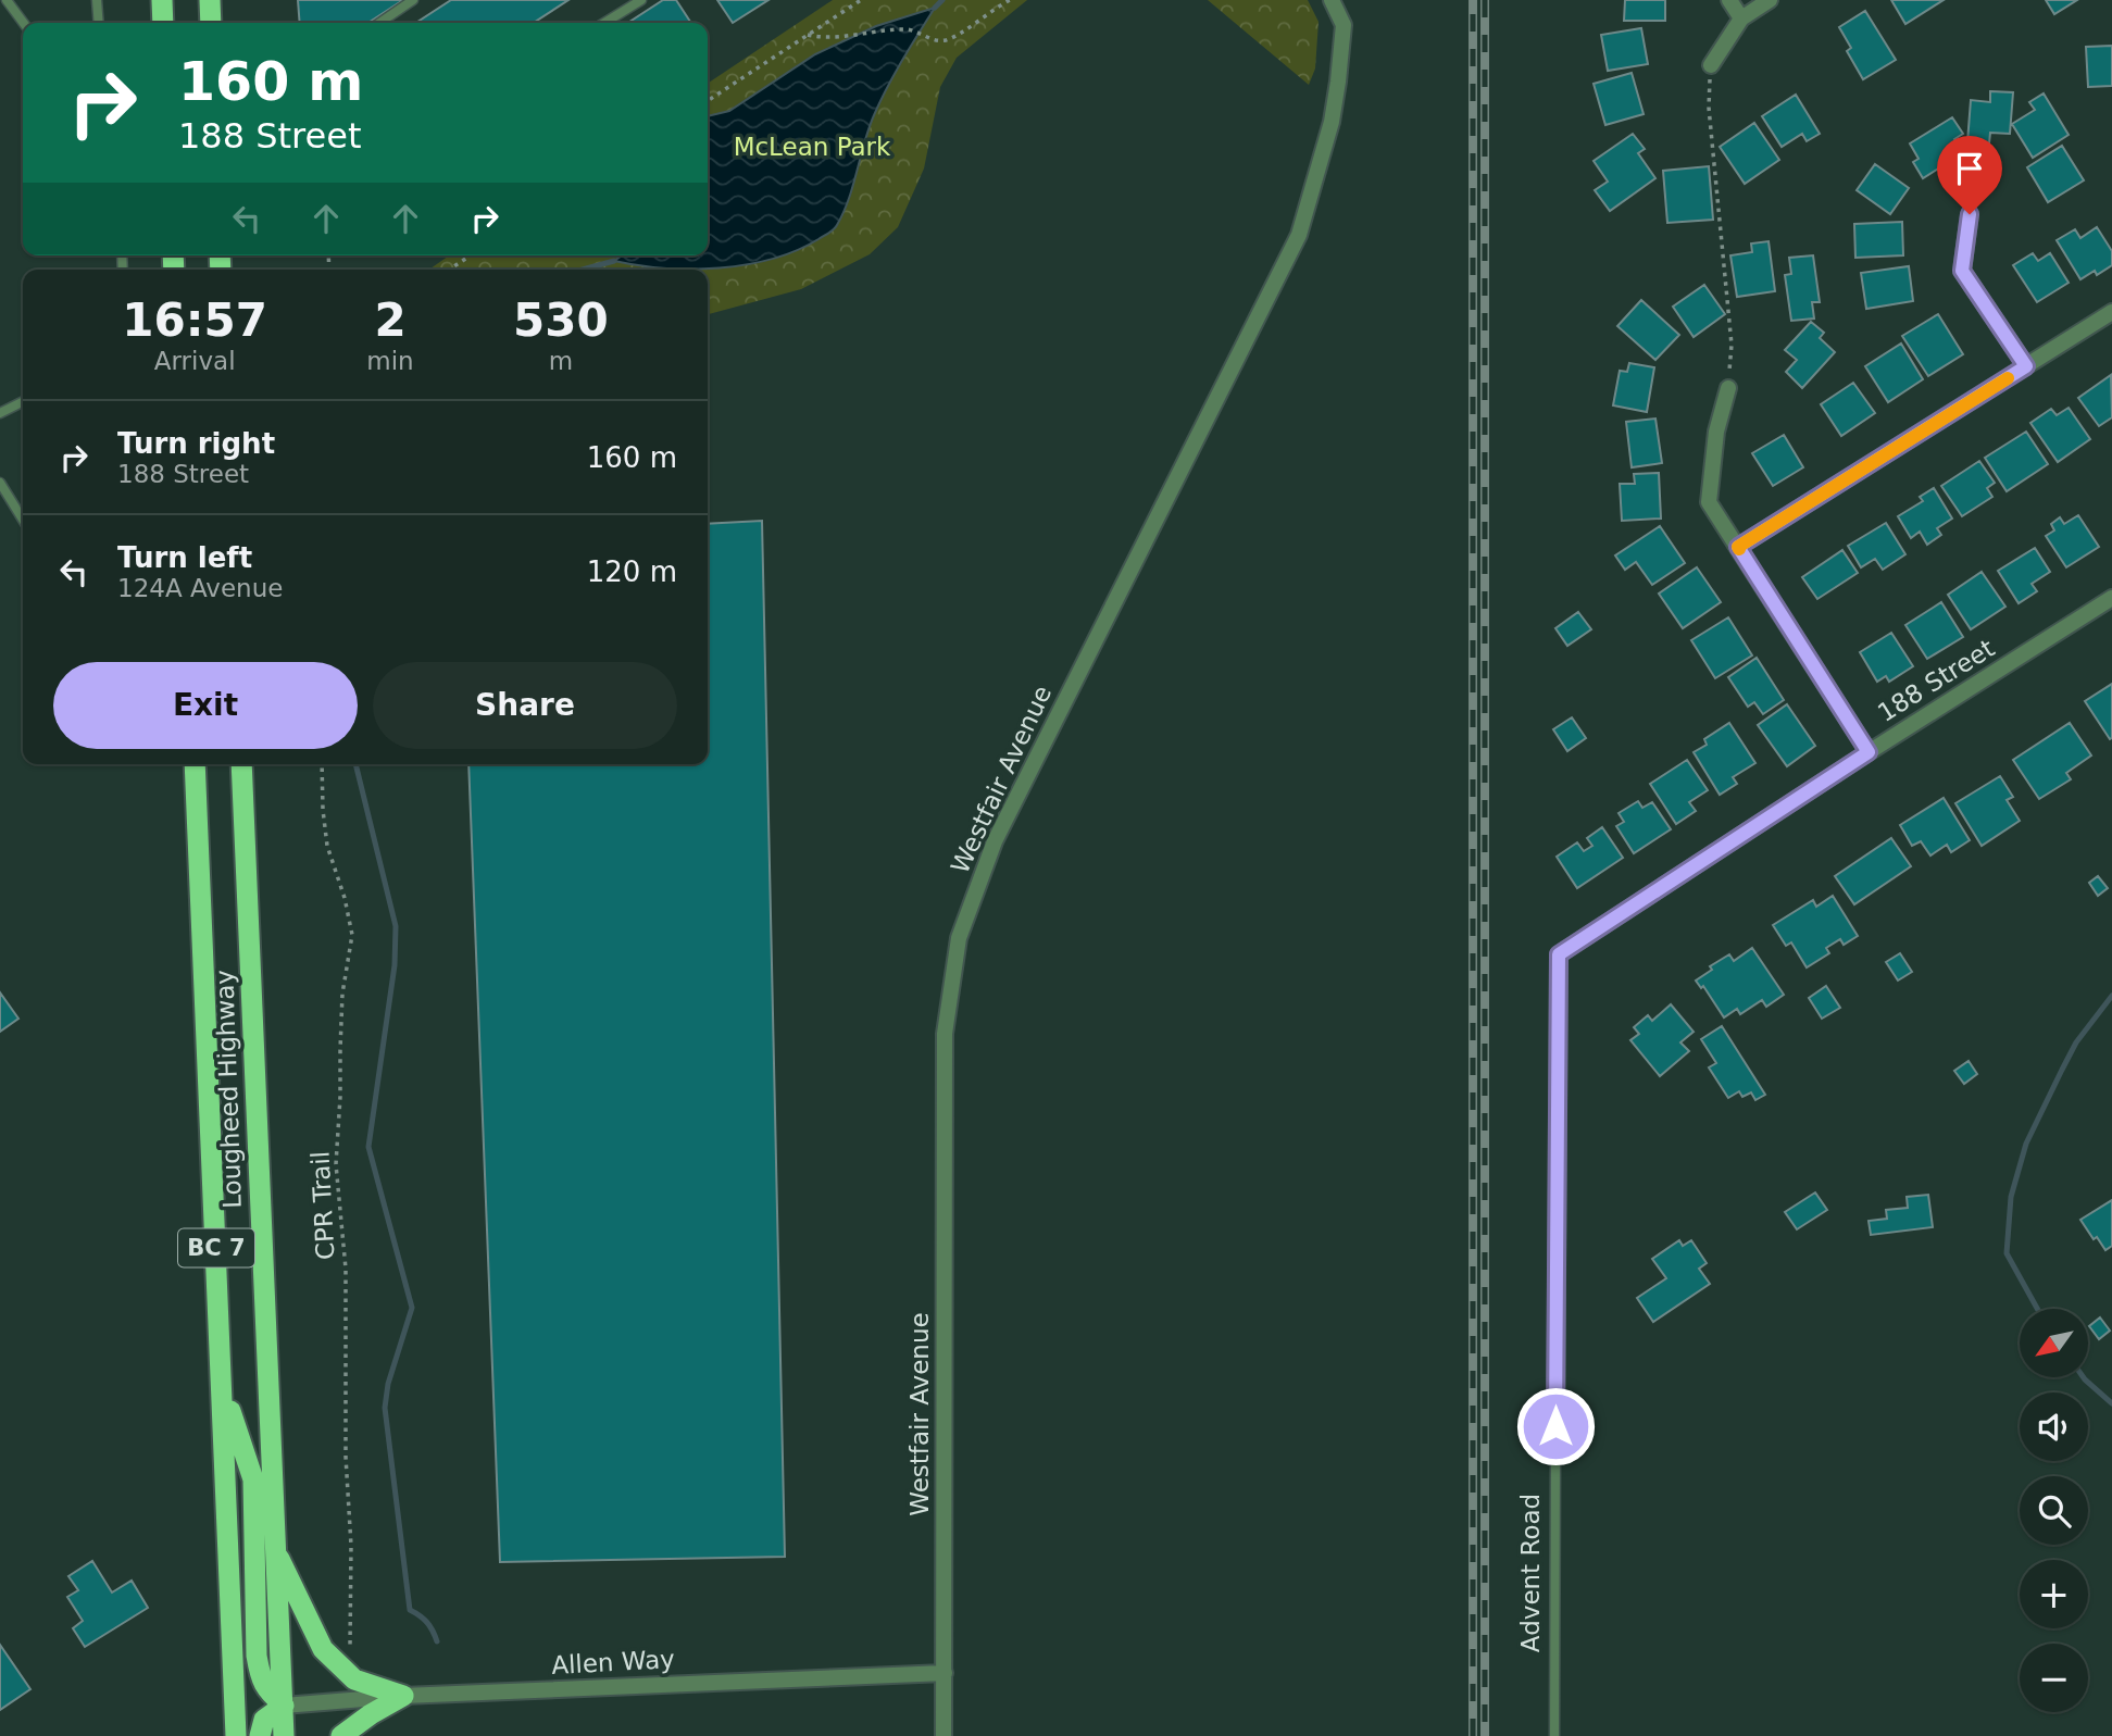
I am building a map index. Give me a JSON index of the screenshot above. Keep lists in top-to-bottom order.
{
  "streets": {
    "highway": ["Lougheed Highway", "BC 7"],
    "street": [
      "188 Street",
      "Westfair Avenue",
      "Advent Road",
      "Allen Way"
    ],
    "path": ["CPR Trail"]
  },
  "crossings": [
    ["188 Street", "Advent Road"],
    ["Westfair Avenue", "Allen Way"],
    ["Lougheed Highway", "Allen Way"]
  ],
  "parks": ["McLean Park"],
  "north": "bottom left",
  "page": {
    "turn": ["160 m", "188 Street"],
    "eta": [
      "16:57",
      "Arrival",
      "2",
      "min",
      "530",
      "m"
    ],
    "list": [
      {
        "name": "Turn right",
        "note": "188 Street",
        "value": "160 m"
      },
      {
        "name": "Turn left",
        "note": "124A Avenue",
        "value": "120 m"
      }
    ],
    "buttons": ["Exit", "Share"],
    "map_buttons": ["+", "−"]
  }
}
